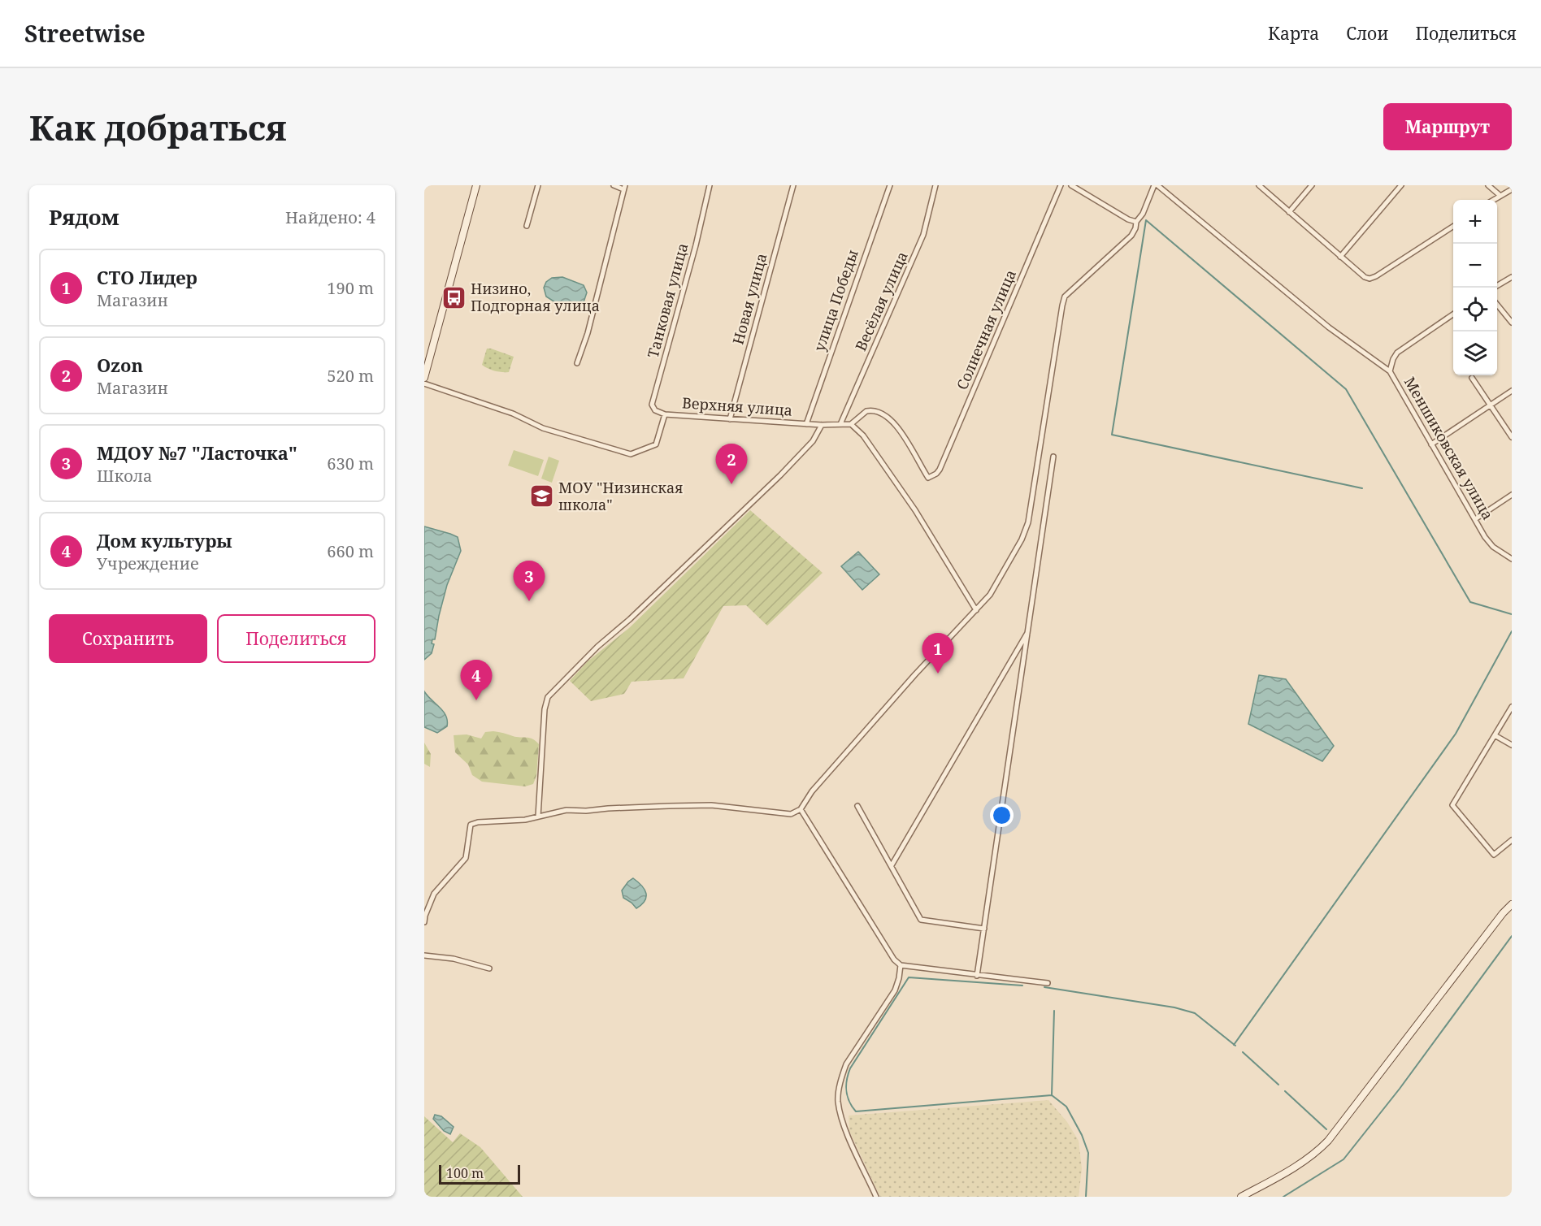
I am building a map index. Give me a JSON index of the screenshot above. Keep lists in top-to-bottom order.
{
  "streets": {
    "street": [
      "Новая улица",
      "Танковая улица",
      "улица Победы",
      "Весёлая улица",
      "Солнечная улица",
      "Верхняя улица",
      "Меншиковская улица"
    ]
  },
  "crossings": [
    ["Новая улица", "Верхняя улица"],
    ["Танковая улица", "Верхняя улица"],
    ["улица Победы", "Верхняя улица"],
    ["Весёлая улица", "Верхняя улица"],
    ["Солнечная улица", "Верхняя улица"]
  ],
  "places": {
    "bus stop": ["Низино, Подгорная улица"],
    "school or university": ["МОУ \"Низинская школа\""]
  },
  "scale_bar": "100 m",
  "page": {
    "header": "Streetwise",
    "nav": ["Карта", "Слои", "Поделиться"],
    "buttons": [
      "Маршрут",
      ["Сохранить", "Поделиться"]
    ],
    "title": "Как добраться",
    "heading": ["Рядом", "Найдено: 4"],
    "map_buttons": ["+", "−"],
    "list": [
      {
        "mark": "1",
        "name": "СТО Лидер",
        "note": "Магазин",
        "value": "190 m"
      },
      {
        "mark": "2",
        "name": "Ozon",
        "note": "Магазин",
        "value": "520 m"
      },
      {
        "mark": "3",
        "name": "МДОУ №7 \"Ласточка\"",
        "note": "Школа",
        "value": "630 m"
      },
      {
        "mark": "4",
        "name": "Дом культуры",
        "note": "Учреждение",
        "value": "660 m"
      }
    ],
    "pins": [
      "2",
      "3",
      "1",
      "4"
    ],
    "scale": "100 m"
  }
}
